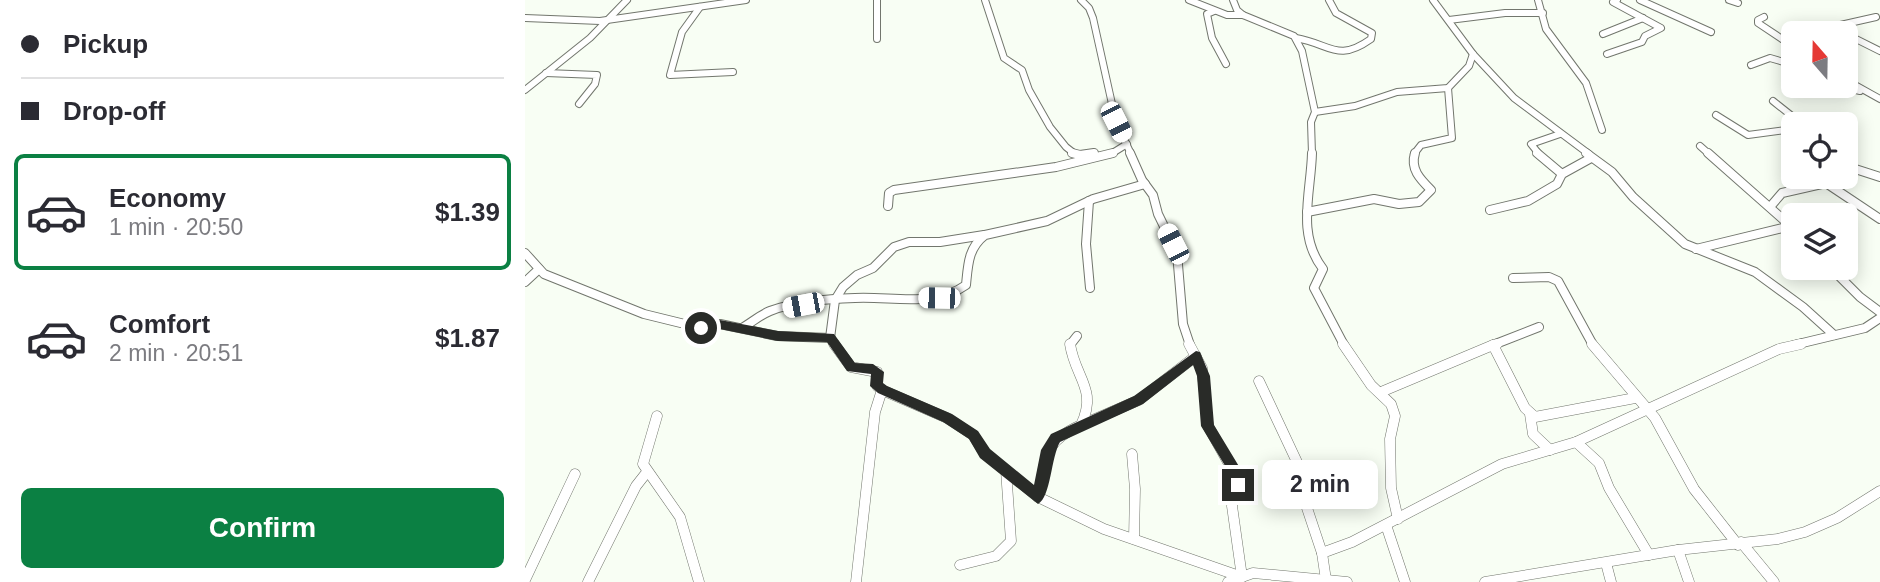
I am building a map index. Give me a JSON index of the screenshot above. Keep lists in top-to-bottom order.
{
  "north": "top",
  "page": {
    "banner": ["Pickup", "Drop-off"],
    "list": [
      {
        "name": "Economy",
        "note": "1 min · 20:50",
        "value": "$1.39"
      },
      {
        "name": "Comfort",
        "note": "2 min · 20:51",
        "value": "$1.87"
      }
    ],
    "bubble": "2 min",
    "buttons": "Confirm"
  }
}
